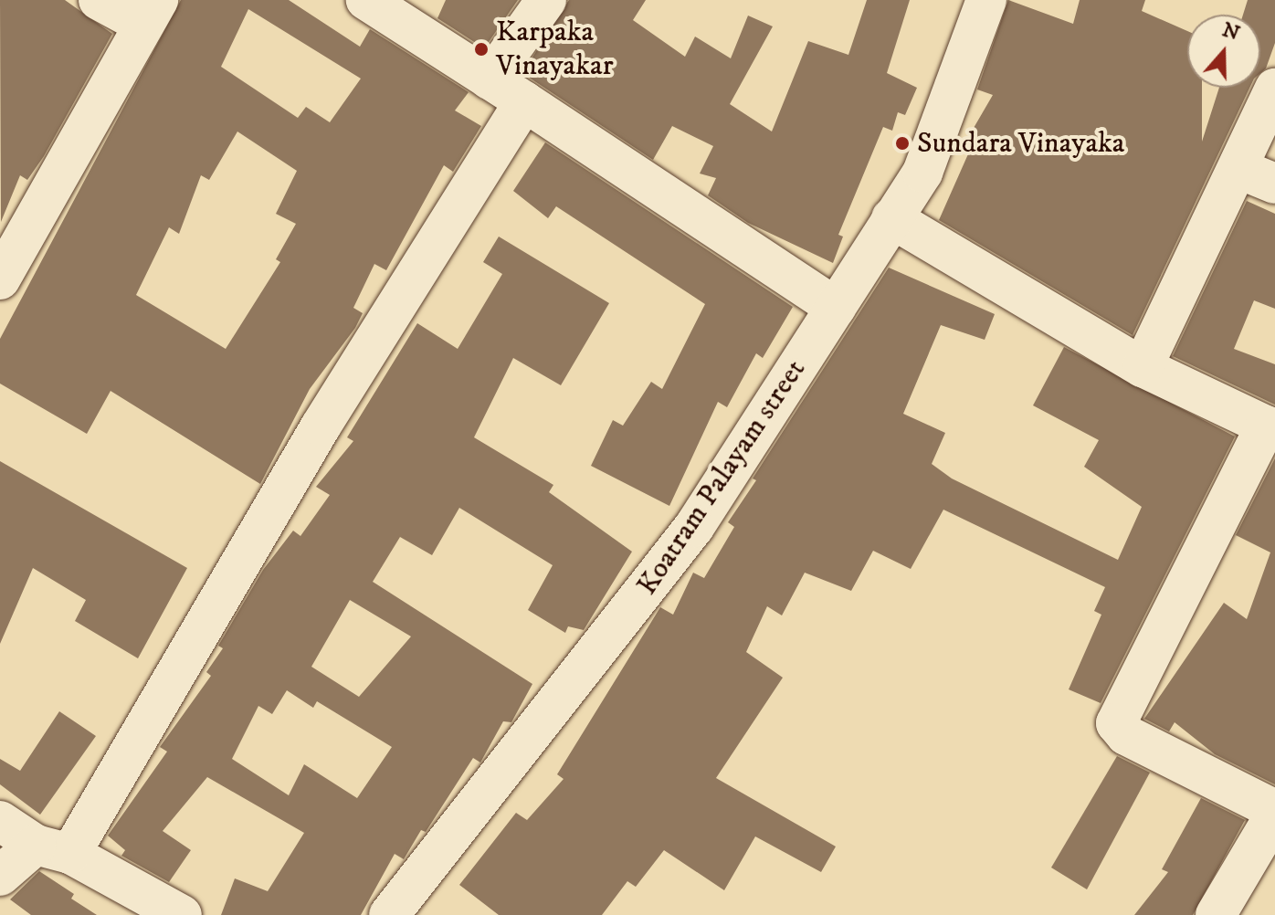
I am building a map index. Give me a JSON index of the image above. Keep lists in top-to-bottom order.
{
  "streets": {
    "street": ["Koatram Palayam street"]
  },
  "places": ["Karpaka Vinayakar", "Sundara Vinayaka"],
  "north": "top"
}
